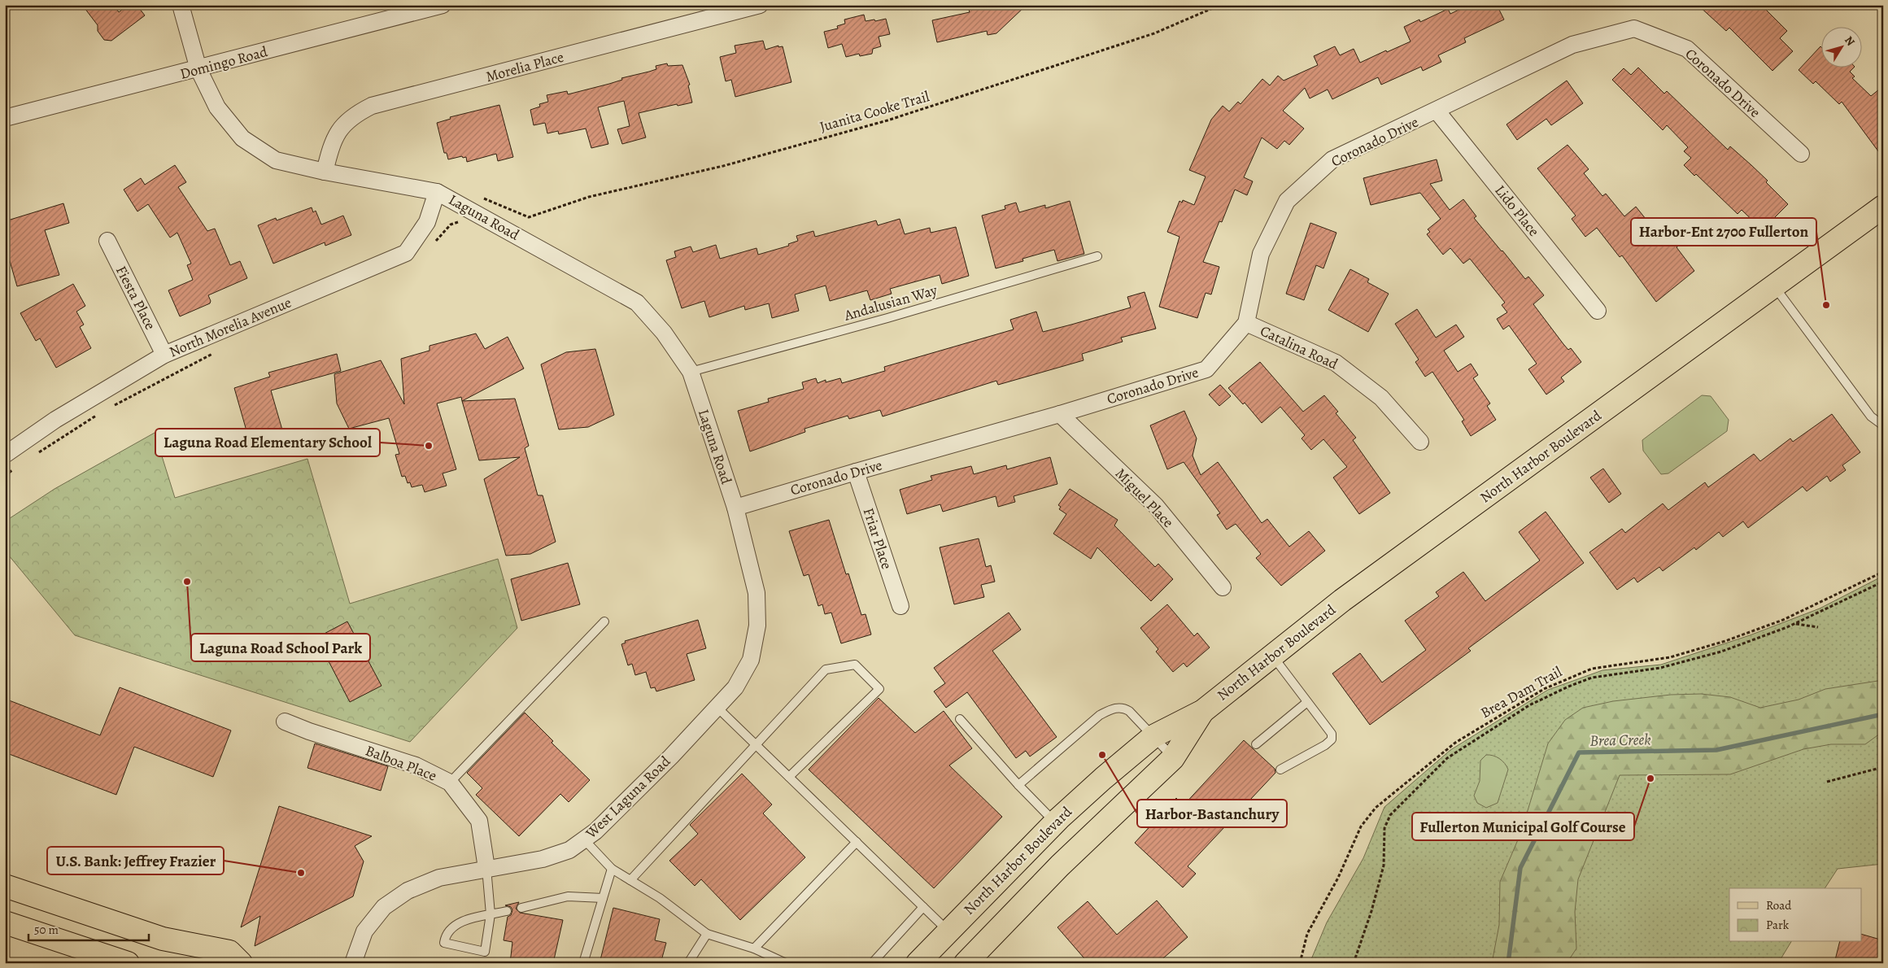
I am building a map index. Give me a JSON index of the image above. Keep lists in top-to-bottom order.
{
  "streets": {
    "main road": ["North Harbor Boulevard"],
    "street": [
      "Domingo Road",
      "Morelia Place",
      "Coronado Drive",
      "Lido Place",
      "Laguna Road",
      "Fiesta Place",
      "North Morelia Avenue",
      "Catalina Road",
      "Miguel Place",
      "Friar Place",
      "Balboa Place",
      "West Laguna Road"
    ],
    "lane": ["Andalusian Way"],
    "path": ["Juanita Cooke Trail", "Brea Dam Trail"]
  },
  "crossings": [
    ["Domingo Road", "Laguna Road"],
    ["Morelia Place", "Laguna Road"],
    ["Coronado Drive", "Lido Place"],
    ["Coronado Drive", "Laguna Road"],
    ["Coronado Drive", "Catalina Road"],
    ["Coronado Drive", "Miguel Place"],
    ["Coronado Drive", "Friar Place"],
    ["Coronado Drive", "West Laguna Road"],
    ["Laguna Road", "Andalusian Way"],
    ["Laguna Road", "North Morelia Avenue"],
    ["Laguna Road", "West Laguna Road"],
    ["Fiesta Place", "North Morelia Avenue"],
    ["Balboa Place", "West Laguna Road"]
  ],
  "water": ["Brea Creek"],
  "places": [
    "Harbor-Ent 2700 Fullerton",
    "Laguna Road Elementary School",
    "Laguna Road School Park",
    "Harbor-Bastanchury",
    "Fullerton Municipal Golf Course",
    "U.S. Bank: Jeffrey Frazier"
  ],
  "legend": ["Road", "Park"],
  "scale_bar": "50 m",
  "north": "top right"
}
